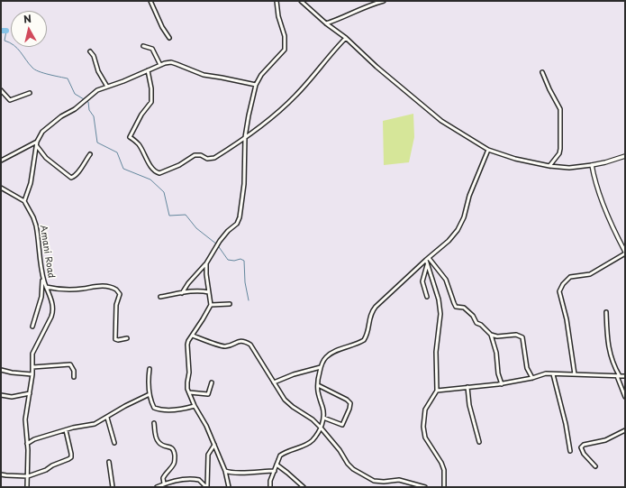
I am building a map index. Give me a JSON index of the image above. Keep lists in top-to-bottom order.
{
  "streets": {
    "street": ["Amani Road"]
  },
  "north": "top"
}
